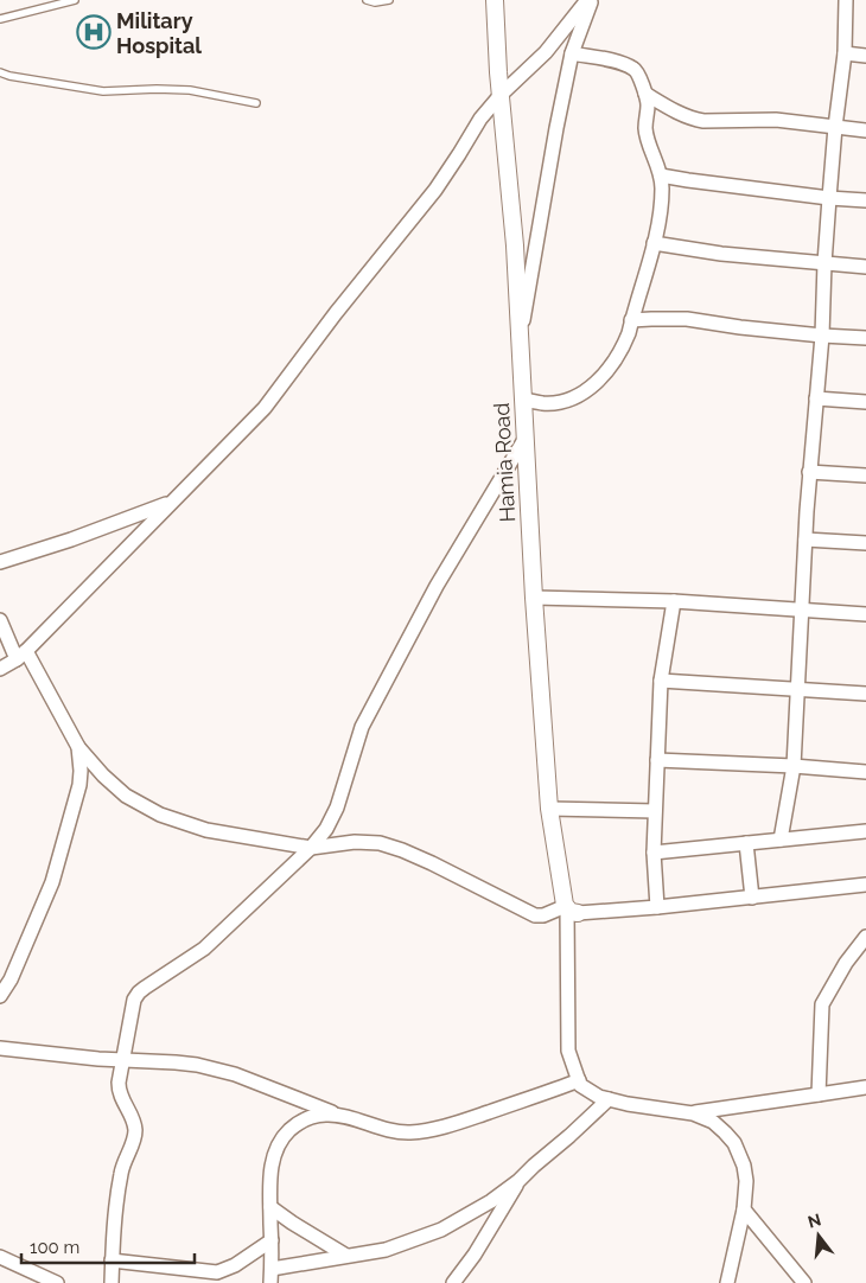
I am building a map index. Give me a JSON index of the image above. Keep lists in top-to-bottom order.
{
  "streets": {
    "street": ["Hamia Road"]
  },
  "places": {
    "hospital": ["Military Hospital"]
  },
  "scale_bar": "100 m",
  "north": "top"
}
